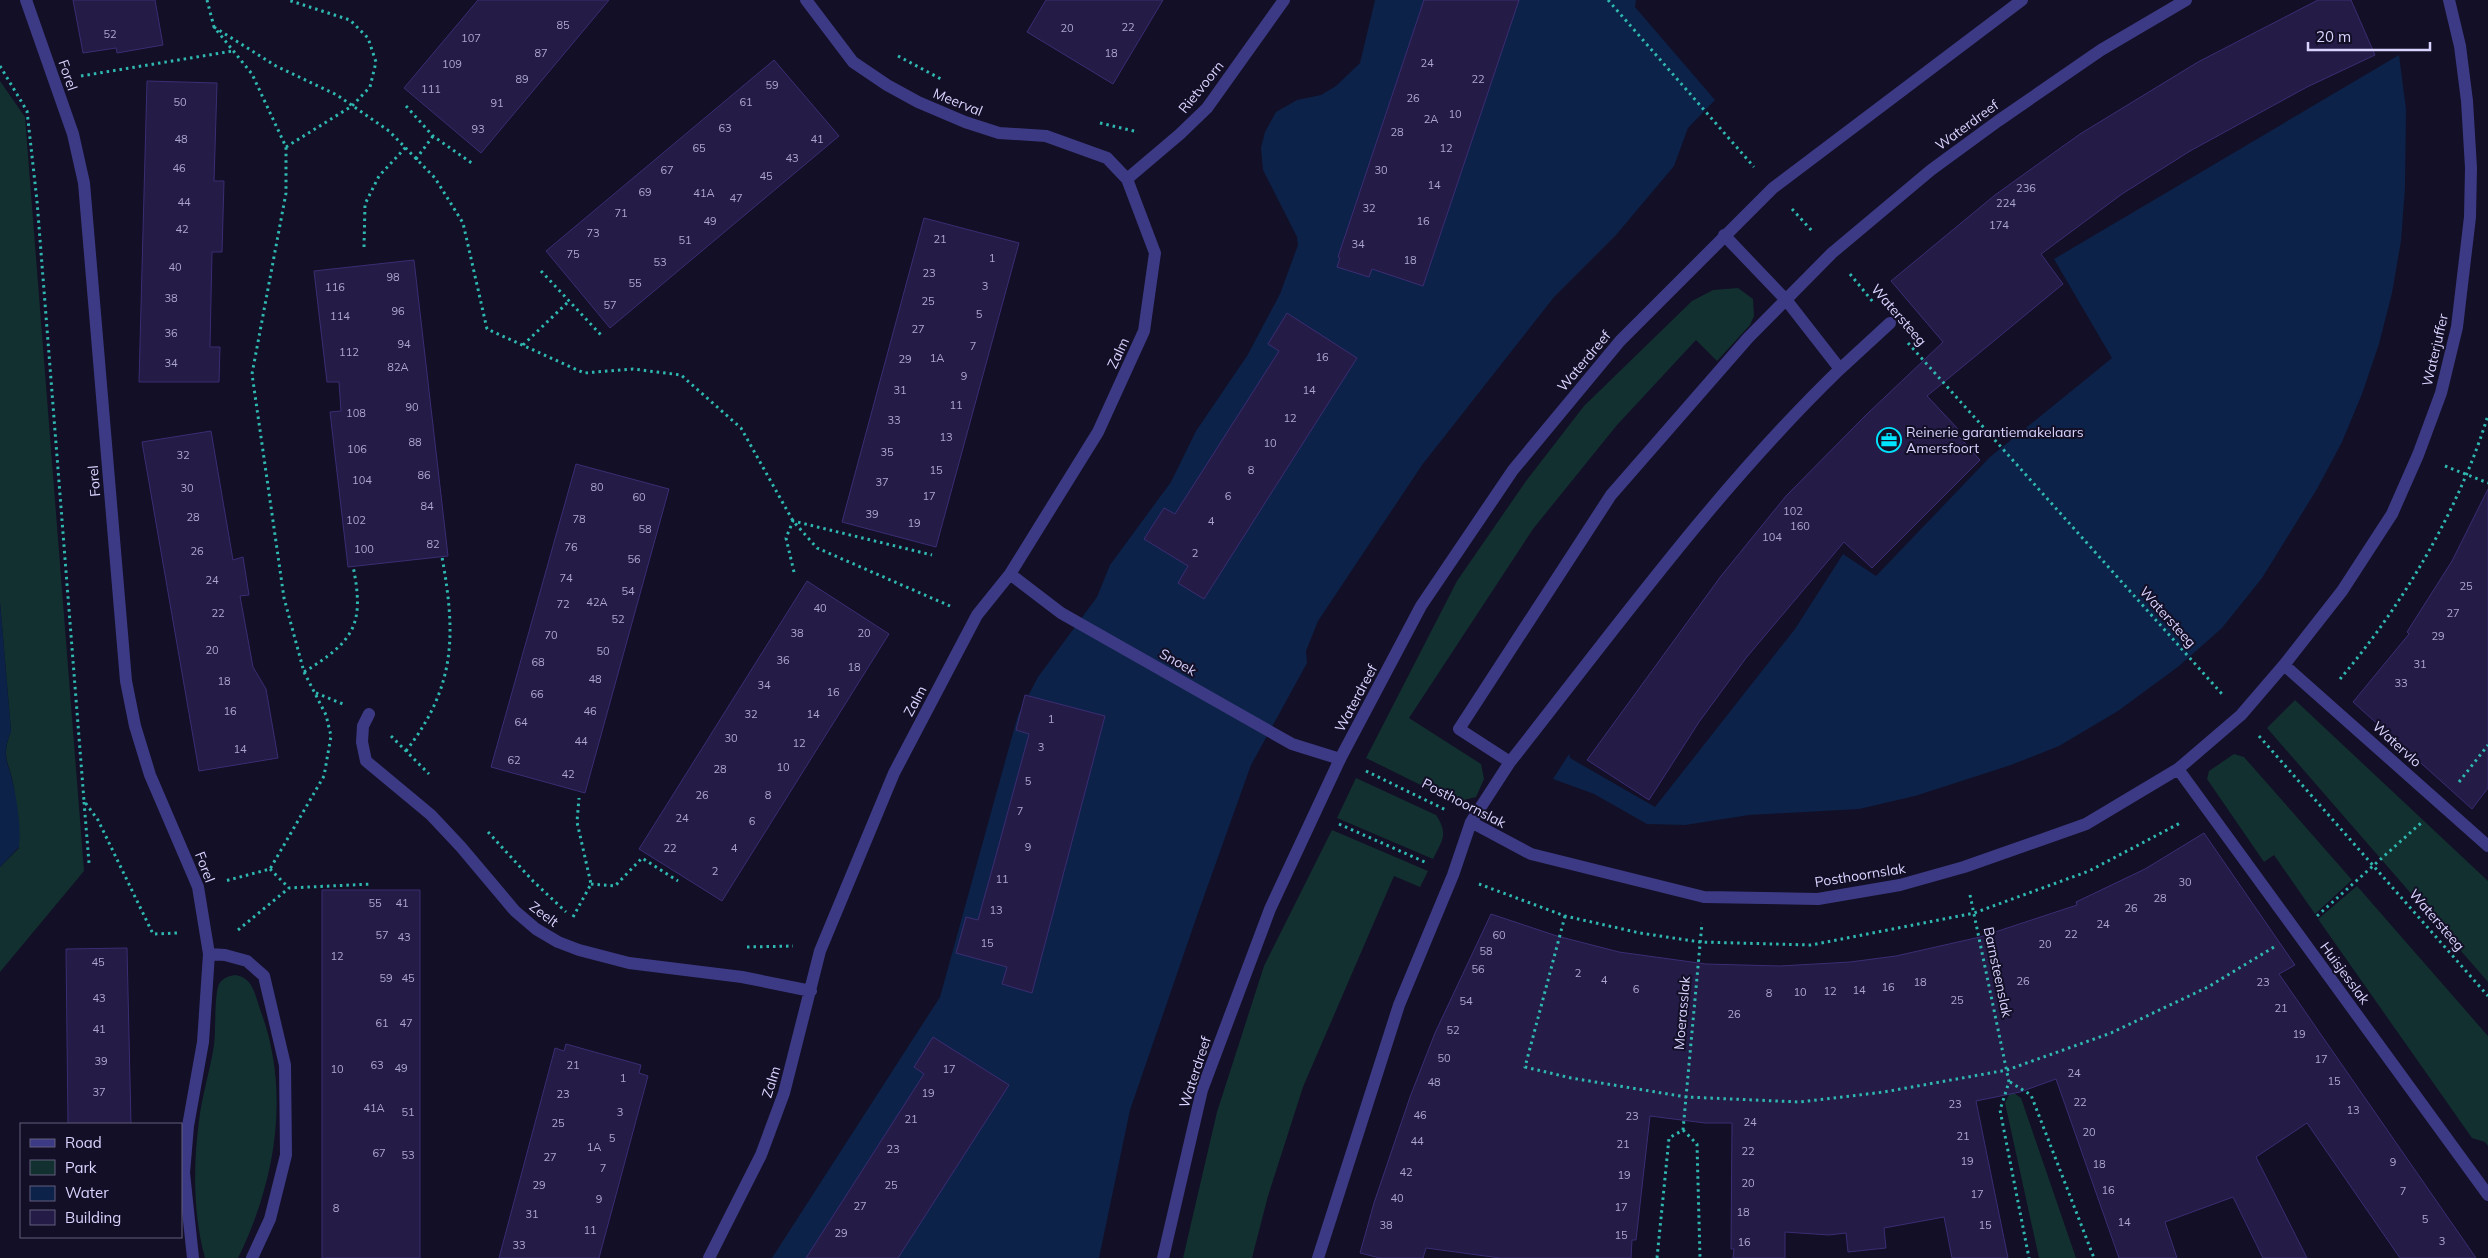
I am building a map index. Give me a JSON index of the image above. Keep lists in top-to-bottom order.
{
  "streets": {
    "street": [
      "Forel",
      "Rietvoorn",
      "Meerval",
      "Waterdreef",
      "Waterjuffer",
      "Zalm",
      "Snoek",
      "Watervlo",
      "Posthoornslak",
      "Zeelt",
      "Huisjesslak"
    ],
    "path": ["Watersteeg", "Barnsteenslak", "Moerasslak"]
  },
  "crossings": [
    ["Rietvoorn", "Meerval"],
    ["Rietvoorn", "Zalm"],
    ["Meerval", "Zalm"],
    ["Waterdreef", "Watersteeg"],
    ["Waterdreef", "Snoek"],
    ["Waterdreef", "Posthoornslak"],
    ["Watersteeg", "Posthoornslak"],
    ["Waterjuffer", "Watervlo"],
    ["Waterjuffer", "Posthoornslak"],
    ["Zalm", "Snoek"],
    ["Zalm", "Zeelt"],
    ["Snoek", "Posthoornslak"],
    ["Watervlo", "Posthoornslak"],
    ["Posthoornslak", "Barnsteenslak"],
    ["Posthoornslak", "Huisjesslak"],
    ["Posthoornslak", "Moerasslak"]
  ],
  "places": {
    "office": ["Reinerie garantiemakelaars Amersfoort"]
  },
  "house_numbers": [
    "85",
    "22",
    "20",
    "52",
    "107",
    "87",
    "18",
    "24",
    "109",
    "89",
    "22",
    "59",
    "111",
    "26",
    "50",
    "61",
    "91",
    "10",
    "2A",
    "63",
    "93",
    "28",
    "48",
    "41",
    "65",
    "12",
    "43",
    "46",
    "67",
    "30",
    "45",
    "14",
    "236",
    "69",
    "41A",
    "47",
    "44",
    "224",
    "32",
    "71",
    "49",
    "16",
    "174",
    "42",
    "73",
    "21",
    "51",
    "34",
    "75",
    "1",
    "18",
    "53",
    "40",
    "23",
    "98",
    "55",
    "3",
    "116",
    "38",
    "25",
    "57",
    "96",
    "5",
    "114",
    "27",
    "36",
    "94",
    "7",
    "112",
    "16",
    "1A",
    "29",
    "34",
    "82A",
    "9",
    "31",
    "14",
    "11",
    "90",
    "108",
    "12",
    "33",
    "13",
    "88",
    "10",
    "106",
    "35",
    "32",
    "15",
    "8",
    "86",
    "104",
    "37",
    "80",
    "30",
    "17",
    "6",
    "60",
    "84",
    "102",
    "39",
    "28",
    "78",
    "102",
    "4",
    "19",
    "160",
    "58",
    "104",
    "82",
    "76",
    "100",
    "26",
    "2",
    "56",
    "74",
    "24",
    "25",
    "54",
    "42A",
    "72",
    "40",
    "22",
    "27",
    "52",
    "38",
    "20",
    "70",
    "29",
    "20",
    "50",
    "36",
    "68",
    "31",
    "18",
    "48",
    "18",
    "33",
    "34",
    "16",
    "66",
    "16",
    "46",
    "32",
    "14",
    "1",
    "64",
    "30",
    "44",
    "12",
    "3",
    "14",
    "62",
    "10",
    "28",
    "42",
    "5",
    "26",
    "8",
    "7",
    "24",
    "6",
    "9",
    "22",
    "4",
    "2",
    "11",
    "30",
    "28",
    "55",
    "41",
    "26",
    "13",
    "24",
    "22",
    "57",
    "60",
    "43",
    "15",
    "20",
    "58",
    "12",
    "45",
    "56",
    "2",
    "59",
    "45",
    "4",
    "26",
    "18",
    "23",
    "16",
    "6",
    "14",
    "12",
    "10",
    "8",
    "43",
    "25",
    "54",
    "21",
    "26",
    "61",
    "47",
    "41",
    "52",
    "19",
    "50",
    "17",
    "39",
    "63",
    "21",
    "49",
    "10",
    "17",
    "24",
    "1",
    "15",
    "48",
    "37",
    "19",
    "23",
    "22",
    "23",
    "41A",
    "13",
    "51",
    "3",
    "46",
    "23",
    "21",
    "24",
    "25",
    "20",
    "21",
    "5",
    "44",
    "21",
    "1A",
    "23",
    "22",
    "67",
    "53",
    "27",
    "19",
    "9",
    "18",
    "7",
    "42",
    "19",
    "20",
    "29",
    "25",
    "16",
    "7",
    "17",
    "40",
    "9",
    "27",
    "17",
    "8",
    "18",
    "31",
    "5",
    "14",
    "38",
    "15",
    "11",
    "29",
    "15",
    "3",
    "16",
    "33"
  ],
  "legend": [
    "Road",
    "Park",
    "Water",
    "Building"
  ],
  "scale_bar": "20 m"
}
